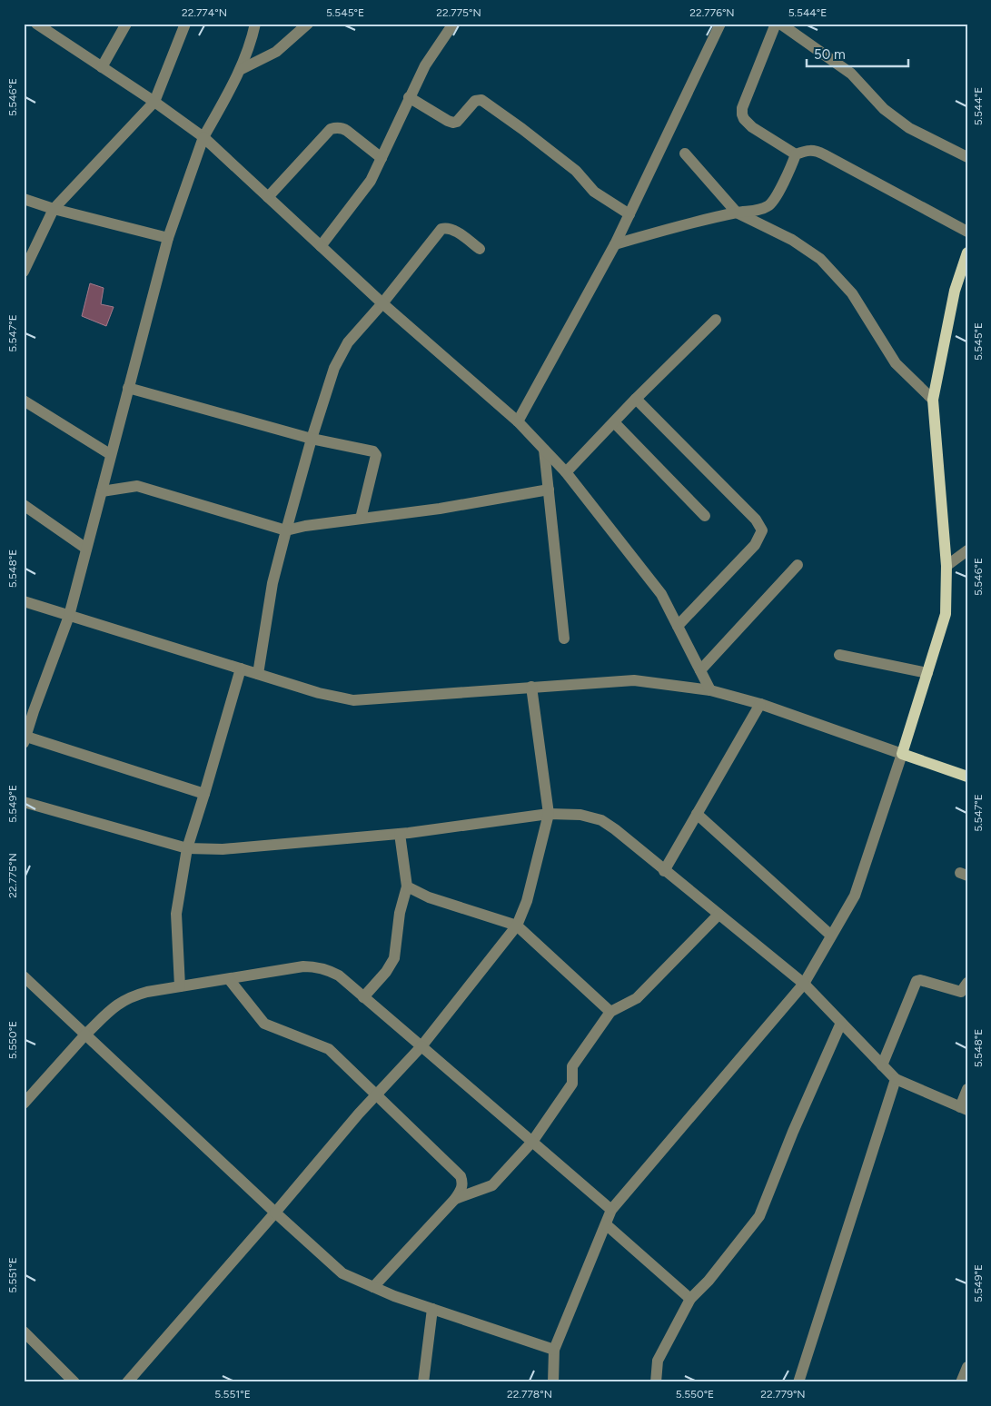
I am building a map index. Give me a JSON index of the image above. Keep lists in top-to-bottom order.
{
  "scale_bar": "50 m",
  "coordinates": [
    "22.774°N",
    "5.545°E",
    "22.775°N",
    "22.776°N",
    "5.544°E",
    "5.546°E",
    "5.547°E",
    "5.548°E",
    "5.549°E",
    "5.550°E",
    "5.551°E",
    "22.778°N",
    "22.779°N"
  ]
}
